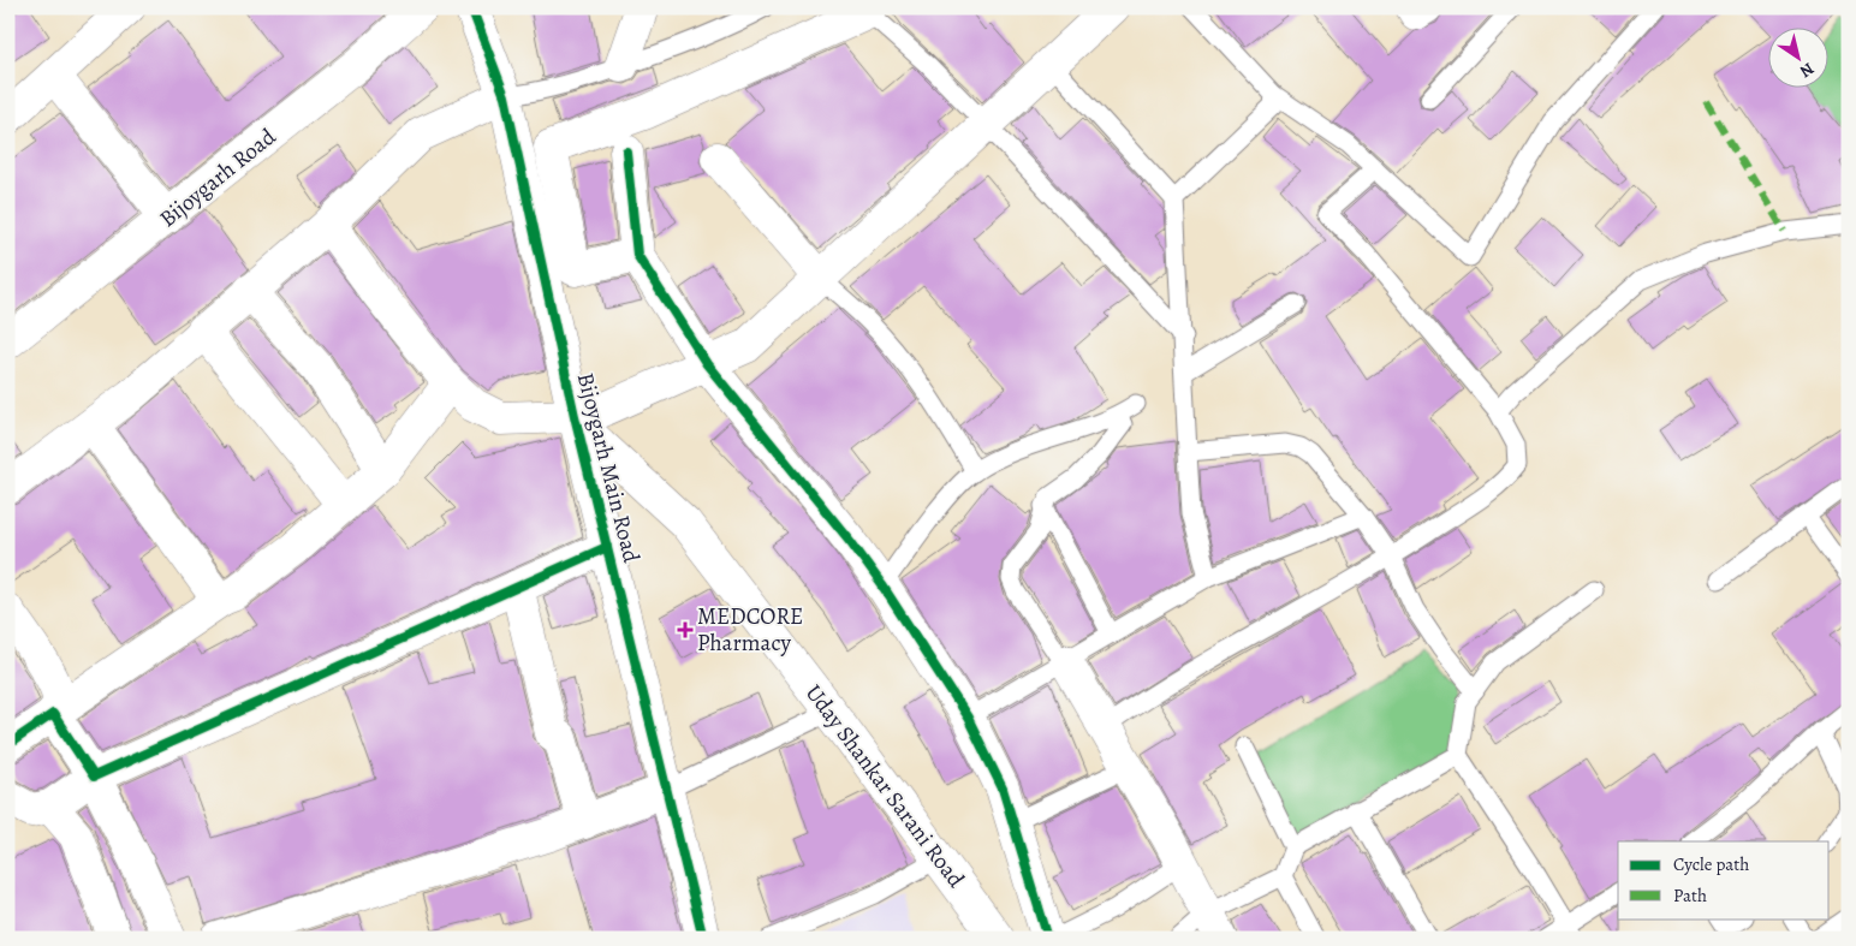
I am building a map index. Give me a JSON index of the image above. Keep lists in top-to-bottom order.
{
  "streets": {
    "street": ["Bijoygarh Road", "Bijoygarh Main Road", "Uday Shankar Sarani Road"]
  },
  "crossings": [
    ["Bijoygarh Main Road", "Uday Shankar Sarani Road"]
  ],
  "places": {
    "health": ["MEDCORE Pharmacy"]
  },
  "legend": ["Cycle path", "Path"],
  "north": "bottom right"
}
